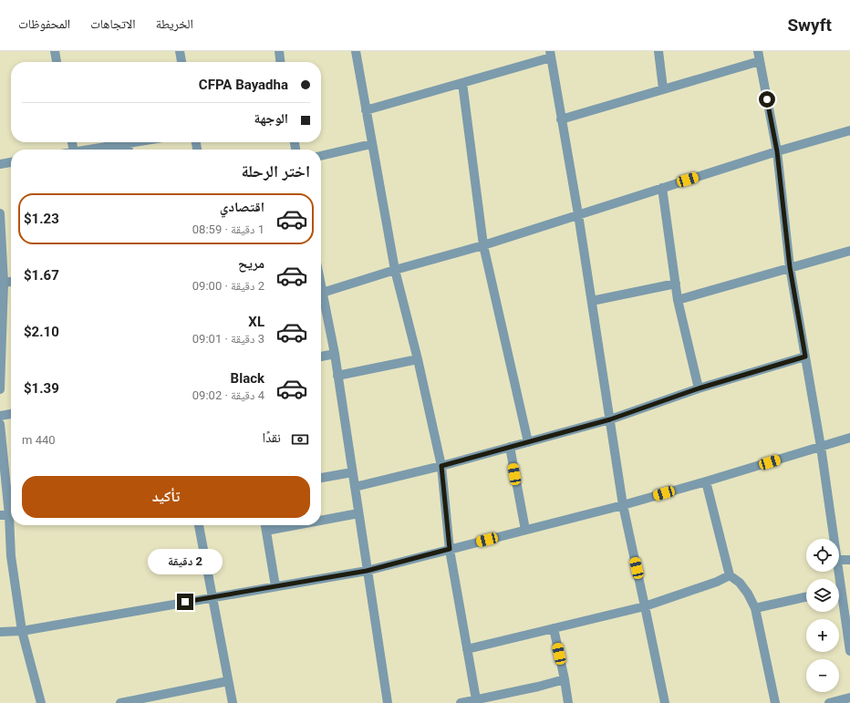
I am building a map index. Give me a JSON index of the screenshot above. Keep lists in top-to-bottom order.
{
  "page": {
    "header": "Swyft",
    "nav": ["الخريطة", "الاتجاهات", "المحفوظات"],
    "banner": ["CFPA Bayadha", "الوجهة"],
    "heading": "اختر الرحلة",
    "list": [
      {
        "name": "اقتصادي",
        "note": "1 دقيقة · 08:59",
        "value": "$1.23"
      },
      {
        "name": "مريح",
        "note": "2 دقيقة · 09:00",
        "value": "$1.67"
      },
      {
        "name": "XL",
        "note": "3 دقيقة · 09:01",
        "value": "$2.10"
      },
      {
        "name": "Black",
        "note": "4 دقيقة · 09:02",
        "value": "$1.39"
      }
    ],
    "pay": ["نقدًا", "440 m"],
    "buttons": "تأكيد",
    "map_buttons": ["+", "−"],
    "bubble": "2 دقيقة"
  }
}
